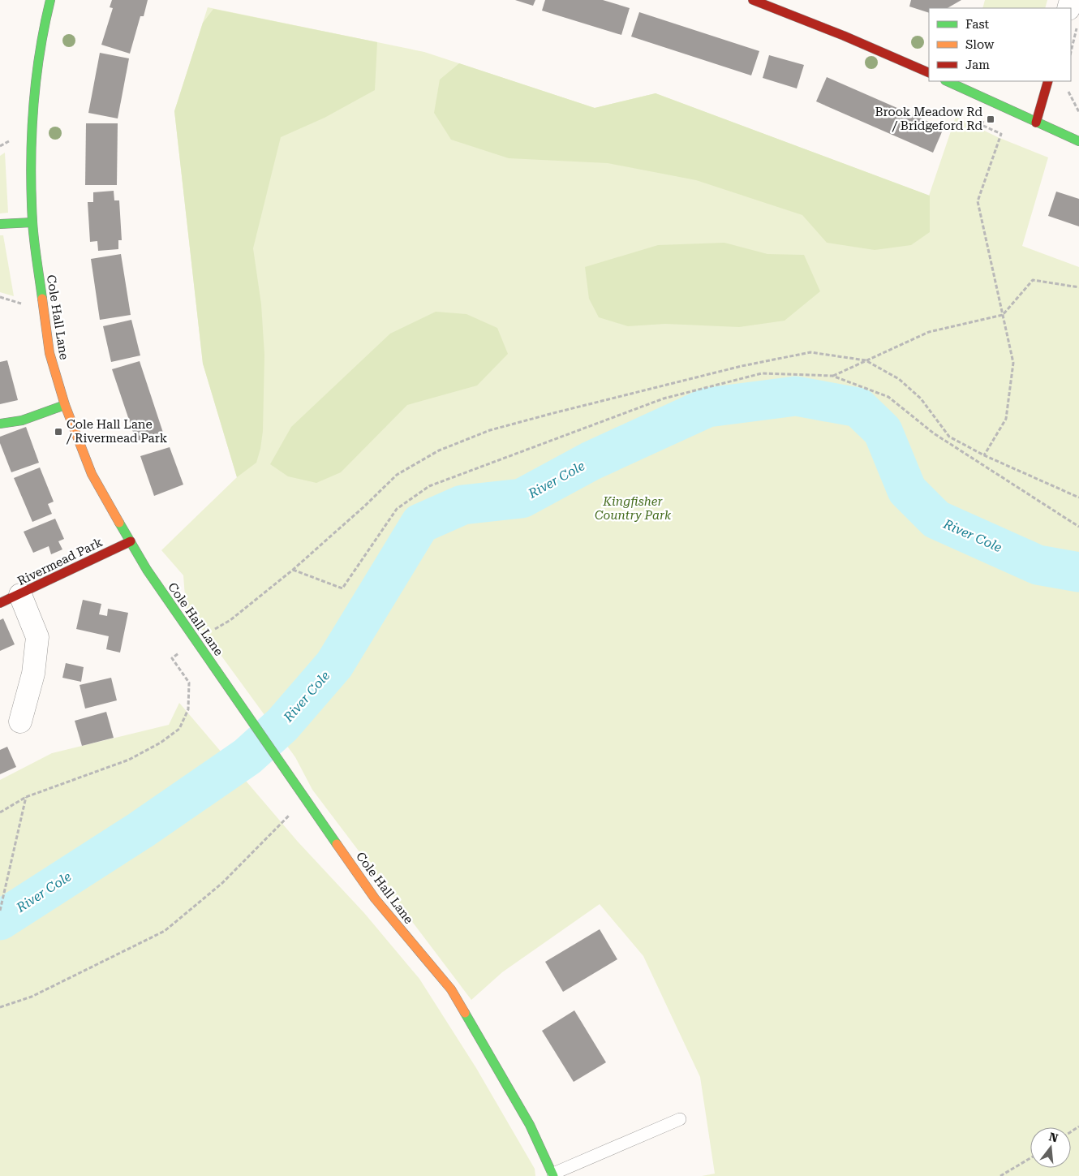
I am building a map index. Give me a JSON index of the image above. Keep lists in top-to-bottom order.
{
  "streets": {
    "street": ["Cole Hall Lane", "Rivermead Park"]
  },
  "crossings": [
    ["Cole Hall Lane", "Rivermead Park"]
  ],
  "water": ["River Cole"],
  "parks": ["Kingfisher Country Park"],
  "places": {
    "transit": ["Brook Meadow Rd / Bridgeford Rd", "Cole Hall Lane / Rivermead Park"]
  },
  "legend": ["Fast", "Slow", "Jam"],
  "north": "top"
}
